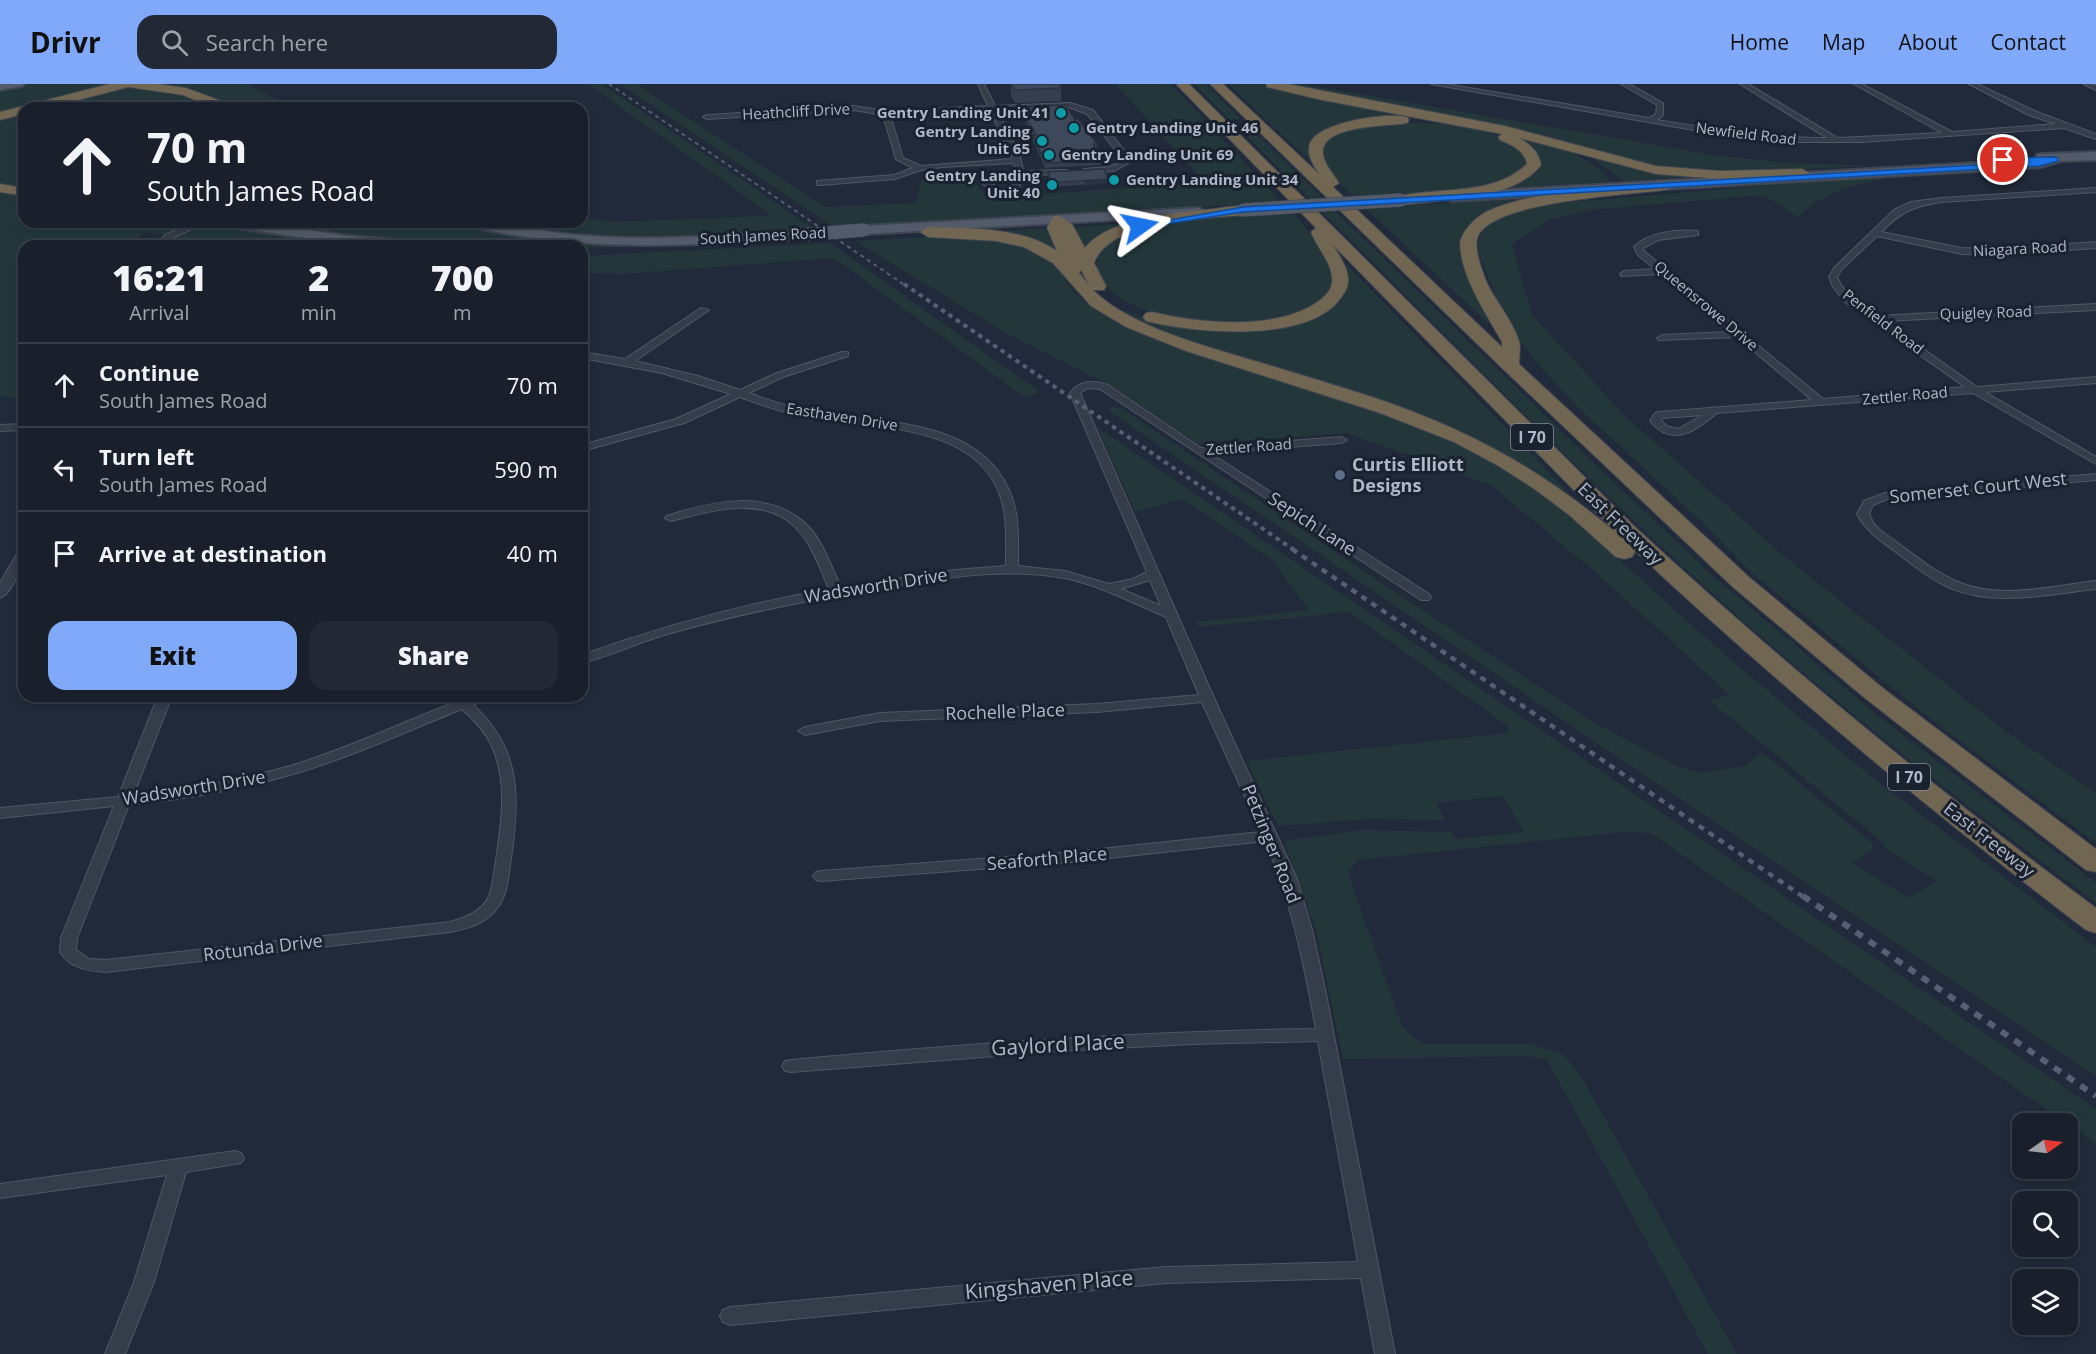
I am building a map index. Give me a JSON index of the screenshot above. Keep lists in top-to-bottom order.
{
  "streets": {
    "highway": ["I 70", "East Freeway"],
    "main road": ["South James Road"],
    "street": [
      "Heathcliff Drive",
      "Newfield Road",
      "Niagara Road",
      "Queensrowe Drive",
      "Quigley Road",
      "Penfield Road",
      "Zettler Road",
      "Easthaven Drive",
      "Somerset Court West",
      "Sepich Lane",
      "Wadsworth Drive",
      "Rochelle Place",
      "Petzinger Road",
      "Seaforth Place",
      "Rotunda Drive",
      "Gaylord Place",
      "Kingshaven Place"
    ]
  },
  "crossings": [
    ["Niagara Road", "Penfield Road"],
    ["Queensrowe Drive", "Zettler Road"],
    ["Quigley Road", "Penfield Road"],
    ["Penfield Road", "Zettler Road"],
    ["Zettler Road", "Sepich Lane"],
    ["Zettler Road", "Petzinger Road"],
    ["Easthaven Drive", "Wadsworth Drive"],
    ["Wadsworth Drive", "Petzinger Road"],
    ["Wadsworth Drive", "Rotunda Drive"],
    ["Rochelle Place", "Petzinger Road"],
    ["Petzinger Road", "Seaforth Place"],
    ["Petzinger Road", "Gaylord Place"],
    ["Petzinger Road", "Kingshaven Place"]
  ],
  "places": [
    "Gentry Landing Unit 41",
    "Gentry Landing Unit 46",
    "Gentry Landing Unit 65",
    "Gentry Landing Unit 69",
    "Gentry Landing Unit 34",
    "Gentry Landing Unit 40",
    "Curtis Elliott Designs"
  ],
  "north": "right",
  "page": {
    "header": "Drivr",
    "search": "Search here",
    "nav": [
      "Home",
      "Map",
      "About",
      "Contact"
    ],
    "turn": ["70 m", "South James Road"],
    "eta": [
      "16:21",
      "Arrival",
      "2",
      "min",
      "700",
      "m"
    ],
    "list": [
      {
        "name": "Continue",
        "note": "South James Road",
        "value": "70 m"
      },
      {
        "name": "Turn left",
        "note": "South James Road",
        "value": "590 m"
      },
      {
        "name": "Arrive at destination",
        "value": "40 m"
      }
    ],
    "buttons": ["Exit", "Share"]
  }
}
